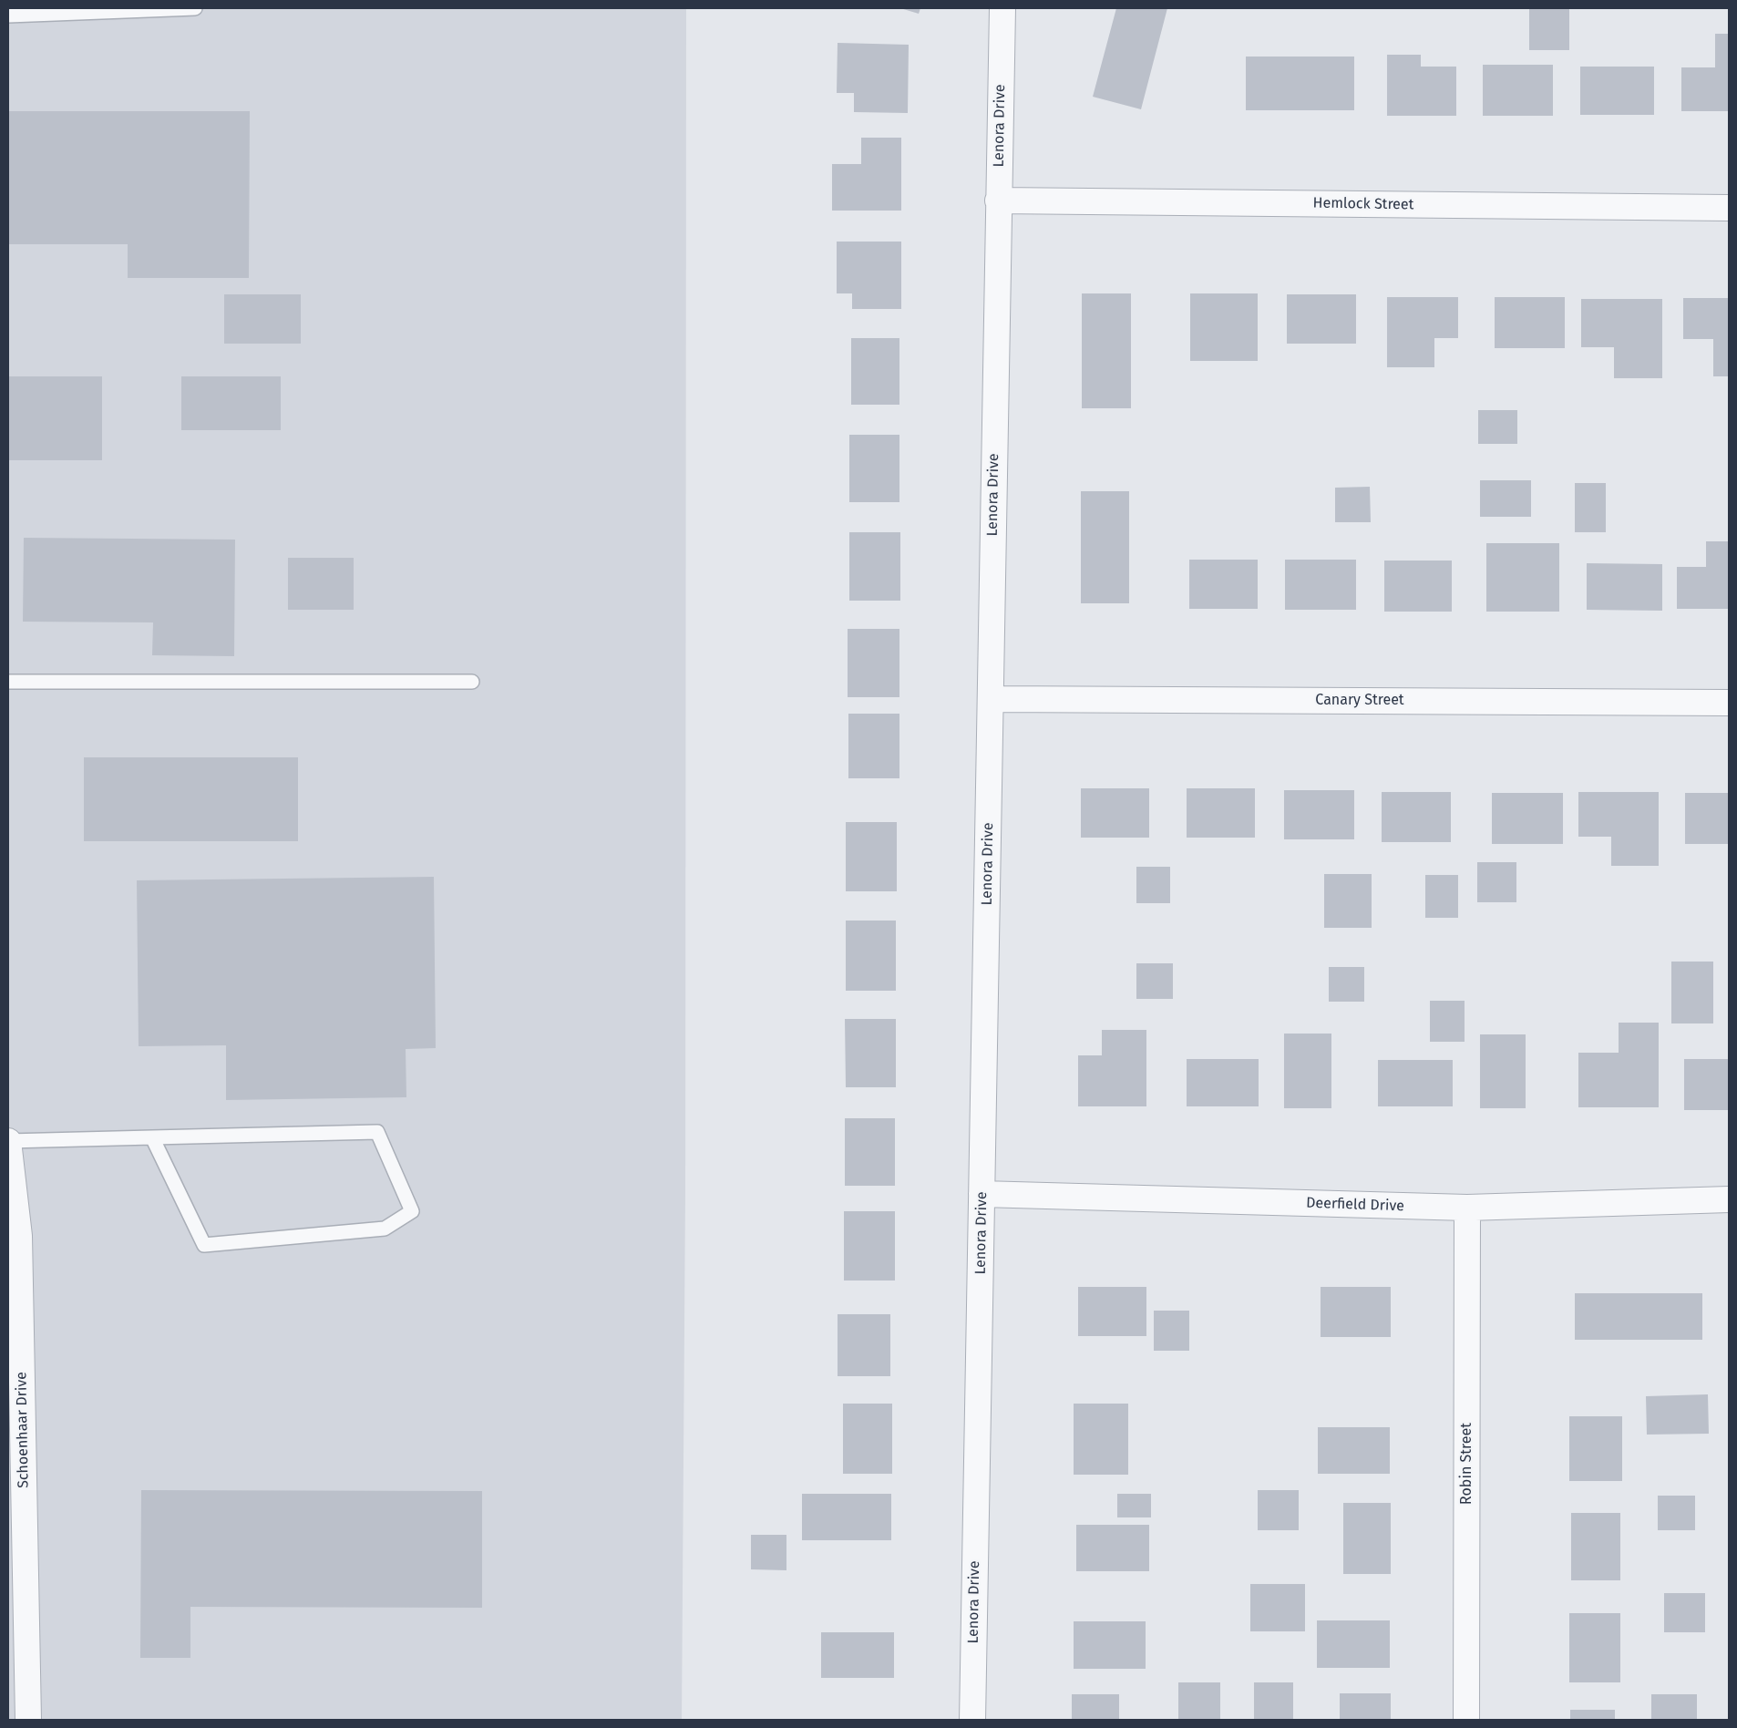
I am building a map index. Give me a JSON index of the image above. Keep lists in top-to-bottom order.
{
  "streets": {
    "street": [
      "Lenora Drive",
      "Hemlock Street",
      "Canary Street",
      "Deerfield Drive",
      "Schoenhaar Drive",
      "Robin Street"
    ]
  },
  "crossings": [
    ["Lenora Drive", "Hemlock Street"],
    ["Lenora Drive", "Canary Street"],
    ["Lenora Drive", "Deerfield Drive"],
    ["Deerfield Drive", "Robin Street"]
  ]
}
